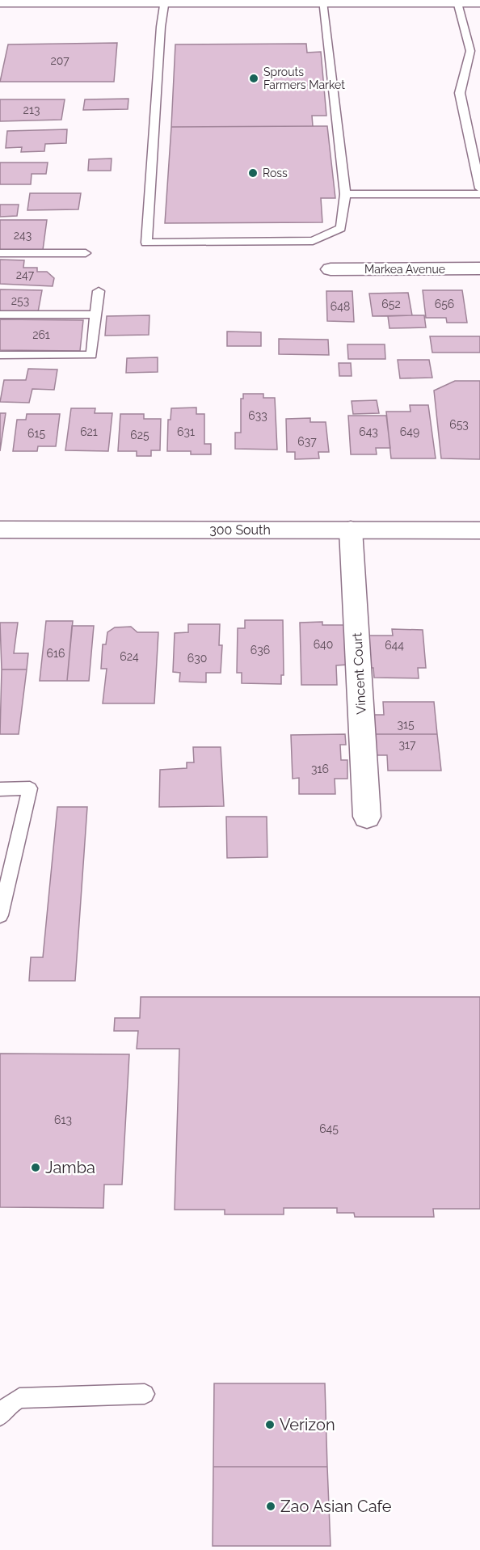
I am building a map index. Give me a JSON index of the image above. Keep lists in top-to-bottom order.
{
  "streets": {
    "street": ["Markea Avenue", "300 South", "Vincent Court"]
  },
  "crossings": [
    ["300 South", "Vincent Court"]
  ],
  "places": [
    "Sprouts Farmers Market",
    "Ross",
    "Jamba",
    "Verizon",
    "Zao Asian Cafe"
  ],
  "house_numbers": [
    "207",
    "213",
    "243",
    "247",
    "253",
    "652",
    "656",
    "648",
    "261",
    "633",
    "653",
    "621",
    "631",
    "643",
    "649",
    "615",
    "625",
    "637",
    "640",
    "644",
    "636",
    "616",
    "624",
    "630",
    "315",
    "317",
    "316",
    "613",
    "645"
  ]
}
